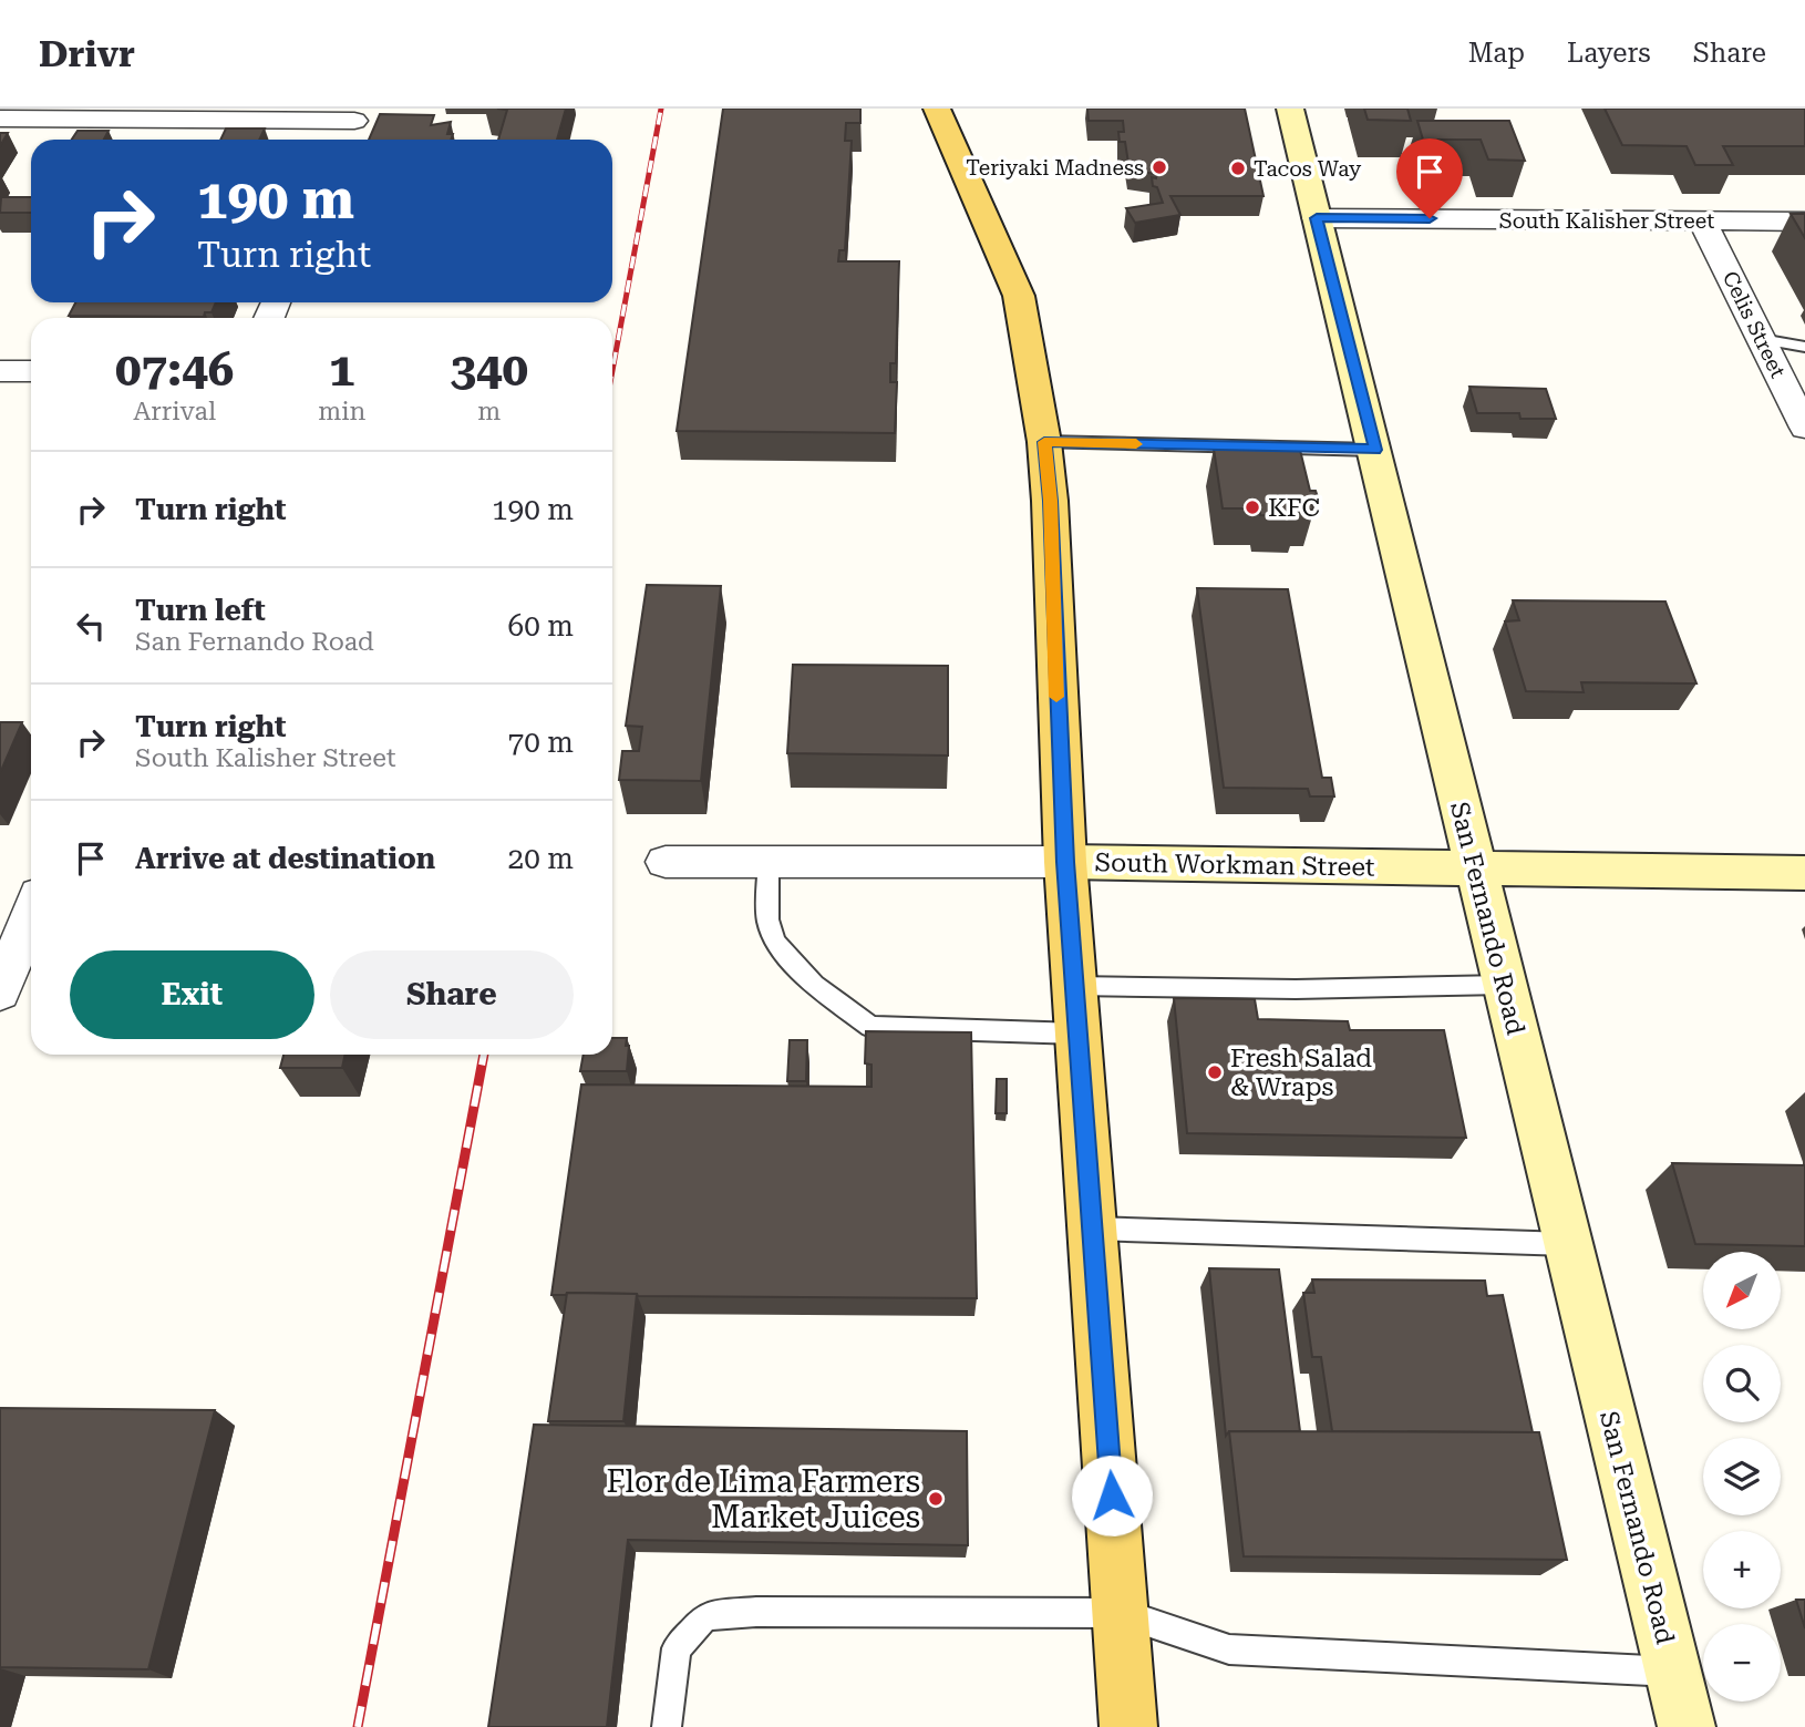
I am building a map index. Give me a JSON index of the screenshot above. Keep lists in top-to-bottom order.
{
  "streets": {
    "main road": ["South Workman Street", "San Fernando Road"],
    "street": ["South Kalisher Street", "Celis Street"]
  },
  "crossings": [
    ["South Kalisher Street", "Celis Street"],
    ["South Kalisher Street", "San Fernando Road"],
    ["South Workman Street", "San Fernando Road"]
  ],
  "places": [
    "Teriyaki Madness",
    "Tacos Way",
    "KFC",
    "Fresh Salad & Wraps",
    "Flor de Lima Farmers Market Juices"
  ],
  "north": "bottom left",
  "page": {
    "header": "Drivr",
    "nav": ["Map", "Layers", "Share"],
    "turn": ["190 m", "Turn right"],
    "eta": [
      "07:46",
      "Arrival",
      "1",
      "min",
      "340",
      "m"
    ],
    "list": [
      {
        "name": "Turn right",
        "value": "190 m"
      },
      {
        "name": "Turn left",
        "note": "San Fernando Road",
        "value": "60 m"
      },
      {
        "name": "Turn right",
        "note": "South Kalisher Street",
        "value": "70 m"
      },
      {
        "name": "Arrive at destination",
        "value": "20 m"
      }
    ],
    "buttons": ["Exit", "Share"],
    "map_buttons": ["+", "−"]
  }
}
